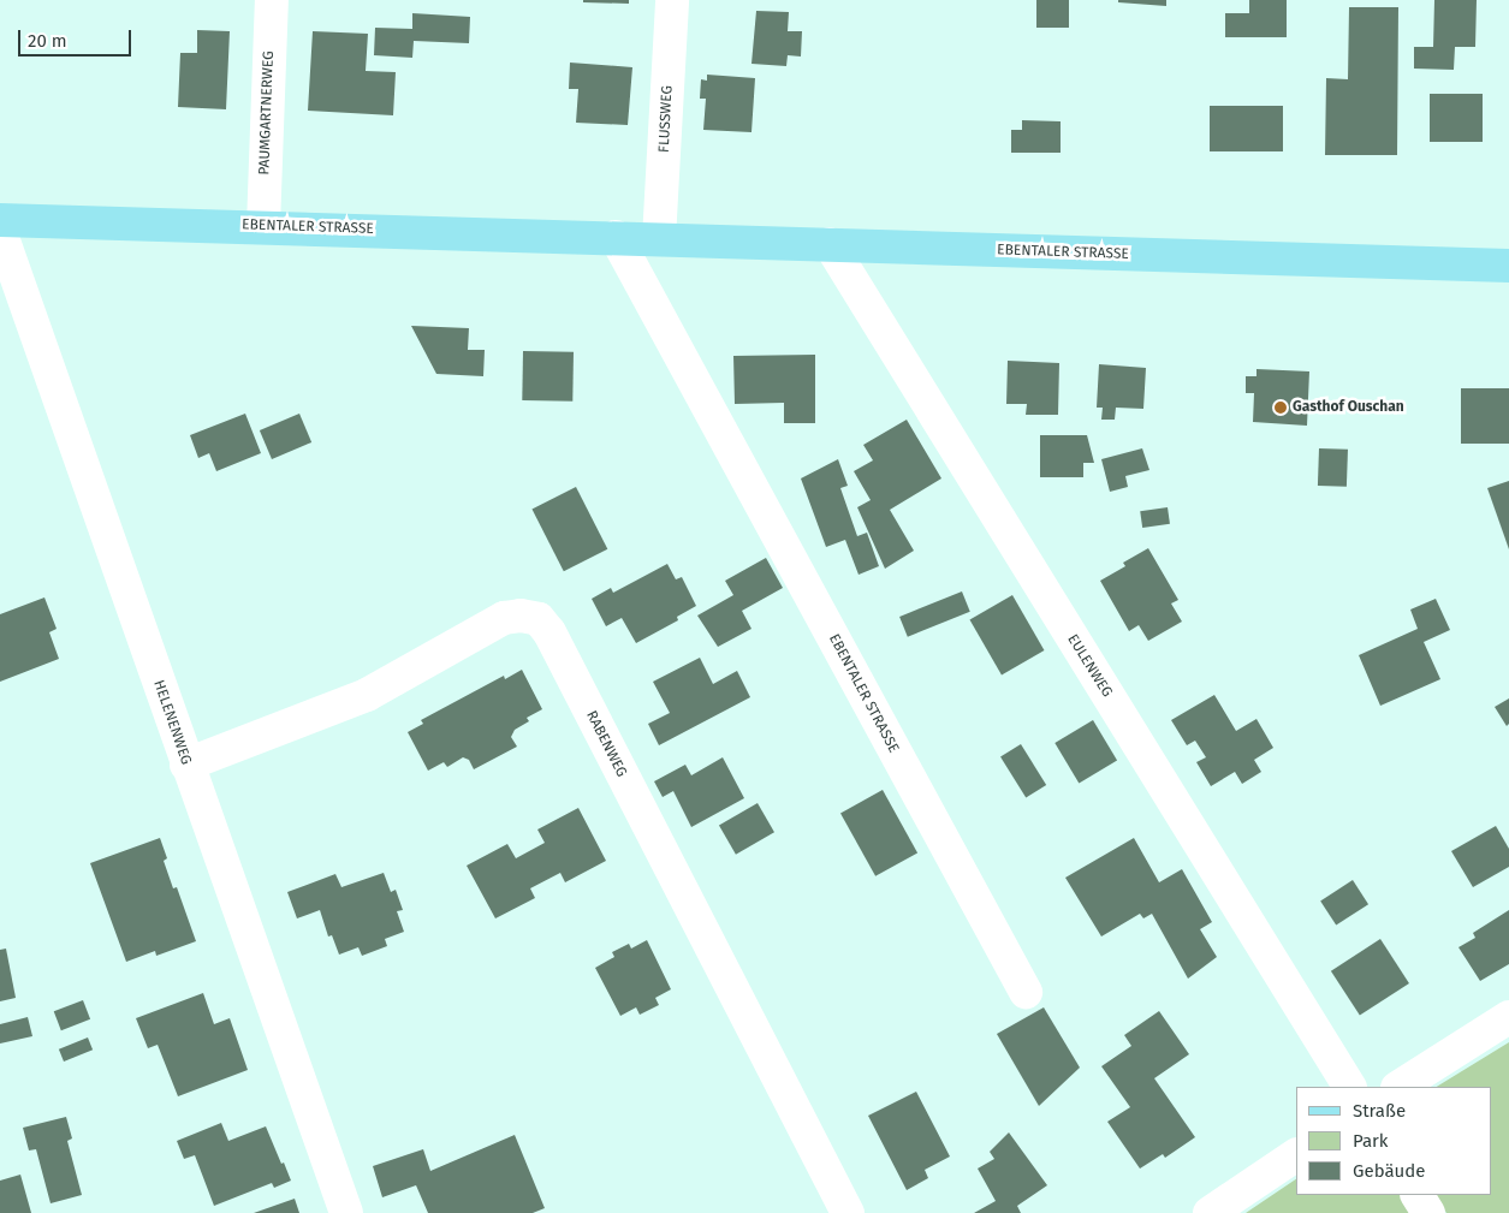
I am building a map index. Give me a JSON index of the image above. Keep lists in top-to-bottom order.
{
  "streets": {
    "main road": ["EBENTALER STRASSE"],
    "street": [
      "PAUMGARTNERWEG",
      "FLUSSWEG",
      "EULENWEG",
      "HELENENWEG",
      "RABENWEG"
    ]
  },
  "crossings": [
    ["PAUMGARTNERWEG", "EBENTALER STRASSE"],
    ["FLUSSWEG", "EBENTALER STRASSE"],
    ["EBENTALER STRASSE", "EULENWEG"],
    ["HELENENWEG", "RABENWEG"]
  ],
  "places": ["Gasthof Ouschan"],
  "legend": ["Straße", "Park", "Gebäude"],
  "scale_bar": "20 m"
}
